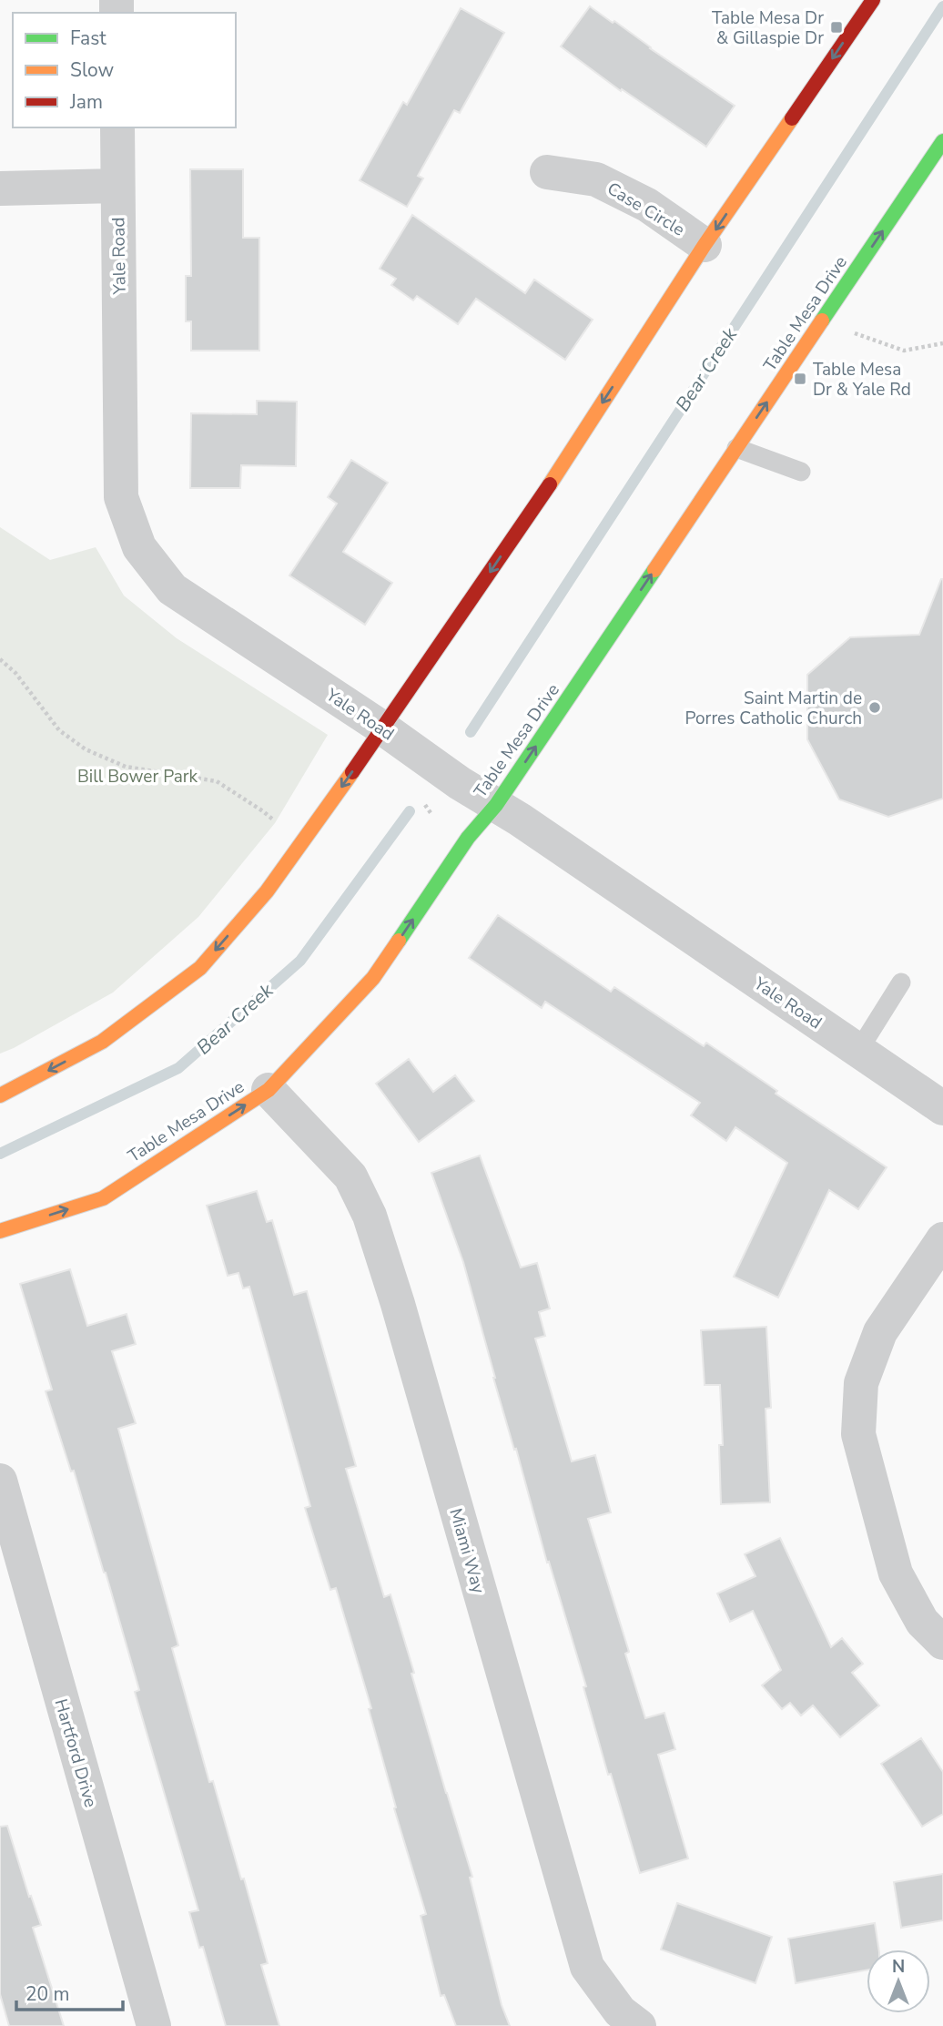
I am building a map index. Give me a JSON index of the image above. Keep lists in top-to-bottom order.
{
  "streets": {
    "street": [
      "Case Circle",
      "Yale Road",
      "Table Mesa Drive",
      "Miami Way",
      "Hartford Drive"
    ]
  },
  "crossings": [
    ["Yale Road", "Table Mesa Drive"],
    ["Table Mesa Drive", "Miami Way"]
  ],
  "one_way": ["Table Mesa Drive"],
  "water": ["Bear Creek"],
  "parks": ["Bill Bower Park"],
  "places": {
    "transit": ["Table Mesa Dr & Gillaspie Dr", "Table Mesa Dr & Yale Rd"],
    "other": ["Saint Martin de Porres Catholic Church"]
  },
  "legend": ["Fast", "Slow", "Jam"],
  "scale_bar": "20 m",
  "north": "top"
}
